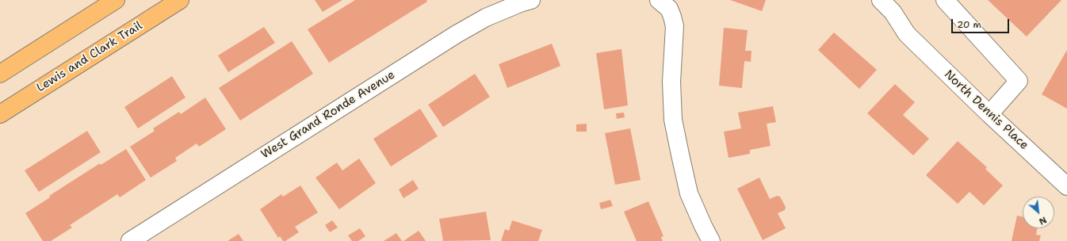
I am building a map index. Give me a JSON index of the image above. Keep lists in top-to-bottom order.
{
  "streets": {
    "highway": ["Lewis and Clark Trail"],
    "street": ["North Dennis Place", "West Grand Ronde Avenue"]
  },
  "scale_bar": "20 m",
  "north": "bottom right"
}
